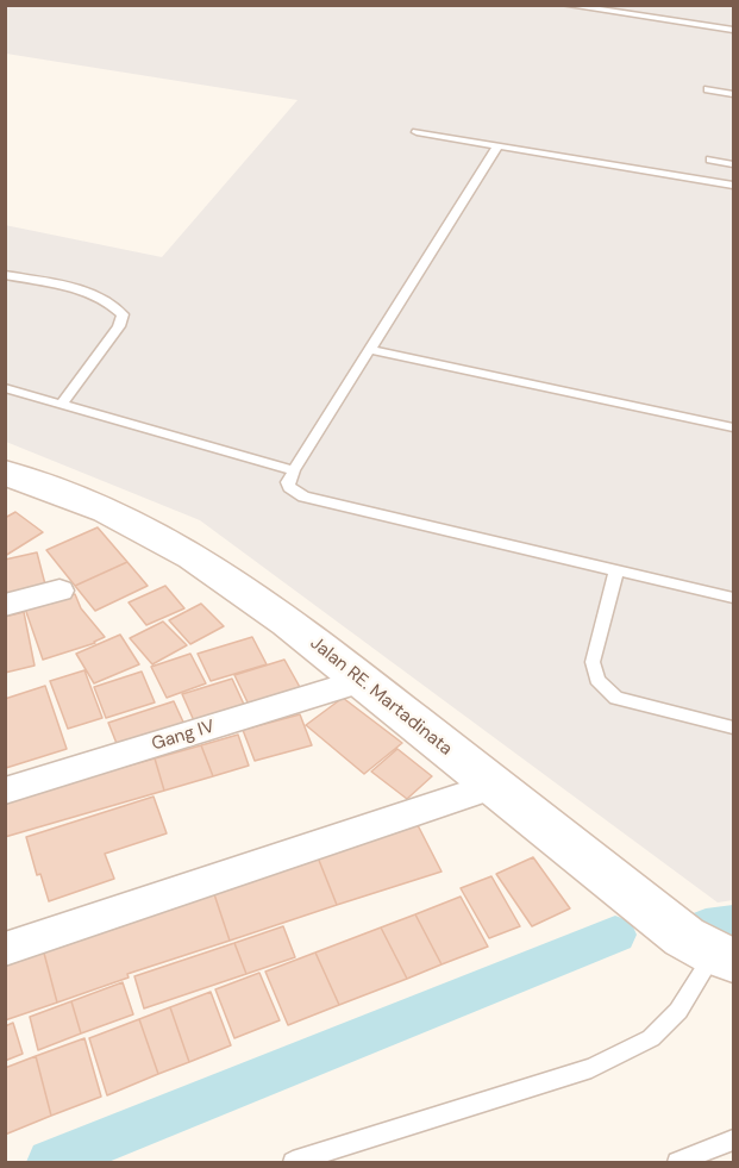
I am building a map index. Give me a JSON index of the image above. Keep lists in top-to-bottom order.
{
  "streets": {
    "main road": ["Jalan RE. Martadinata"],
    "street": ["Gang IV"]
  },
  "crossings": [
    ["Jalan RE. Martadinata", "Gang IV"]
  ]
}
